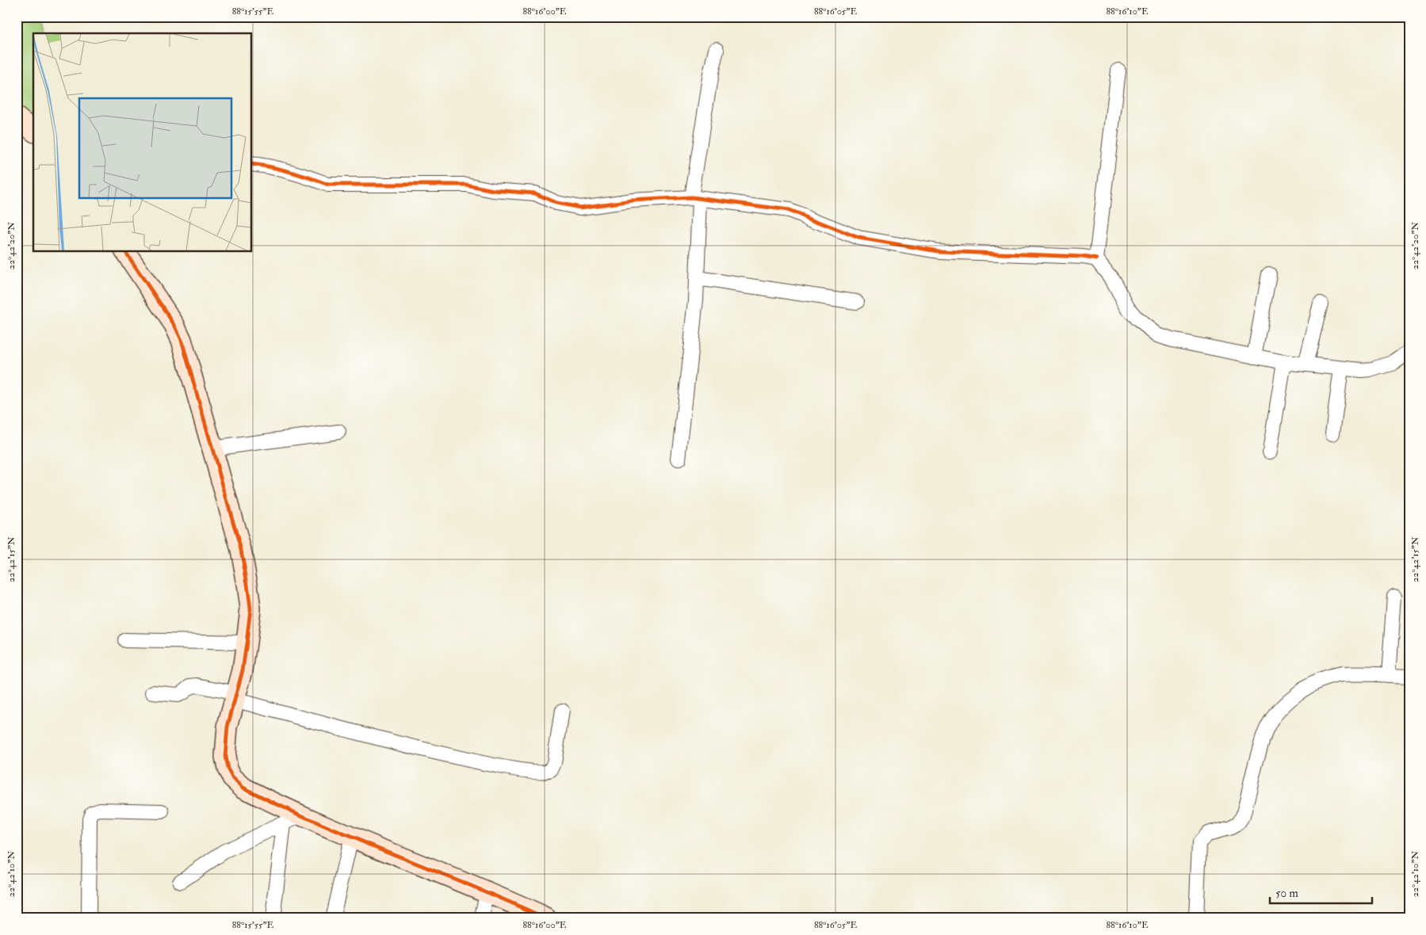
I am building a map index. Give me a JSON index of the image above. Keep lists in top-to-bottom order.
{
  "scale_bar": "50 m",
  "coordinates": [
    "88°15'55\"E",
    "88°16'00\"E",
    "88°16'05\"E",
    "88°16'10\"E",
    "22°42'20\"N",
    "22°42'15\"N",
    "22°42'10\"N"
  ]
}
